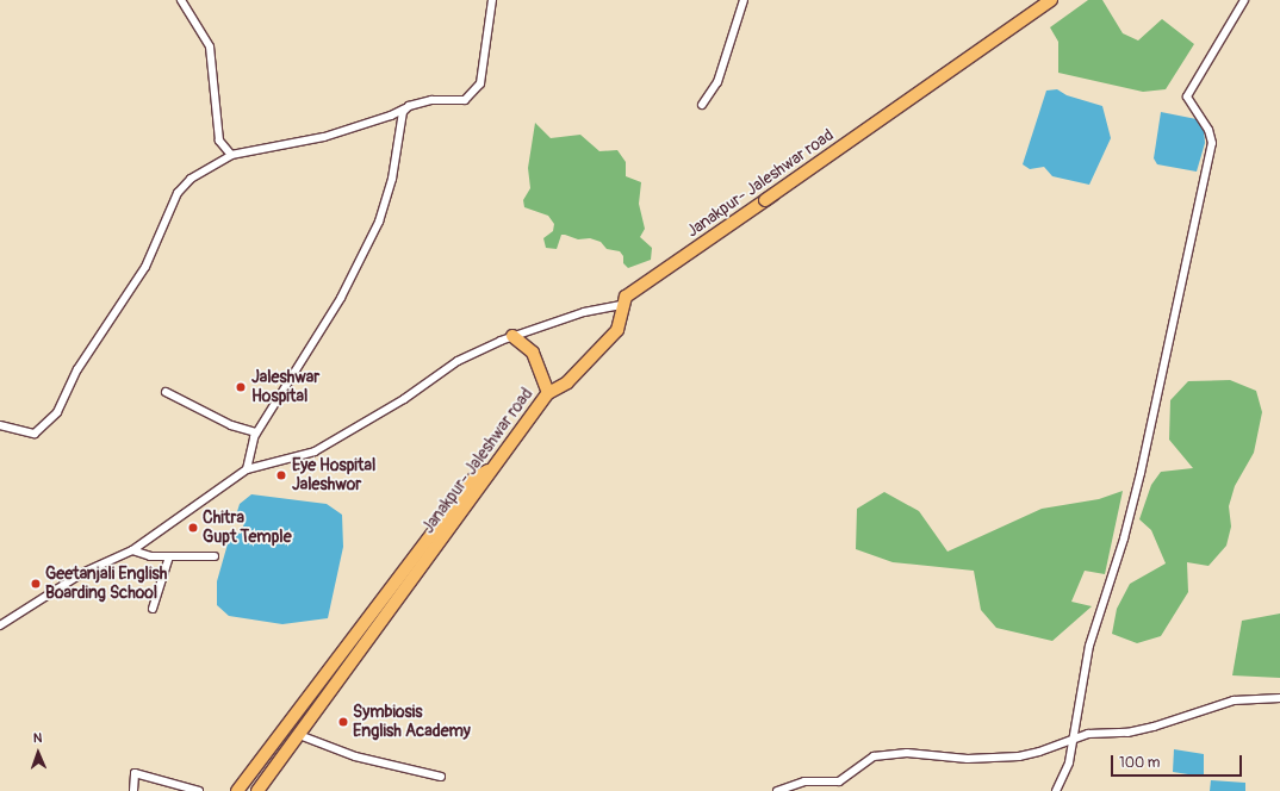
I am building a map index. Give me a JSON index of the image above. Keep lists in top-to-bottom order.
{
  "streets": {
    "highway": ["Janakpur- Jaleshwar road"]
  },
  "places": [
    "Jaleshwar Hospital",
    "Eye Hospital Jaleshwor",
    "Chitra Gupt Temple",
    "Geetanjali English Boarding School",
    "Symbiosis English Academy"
  ],
  "scale_bar": "100 m",
  "north": "top"
}
